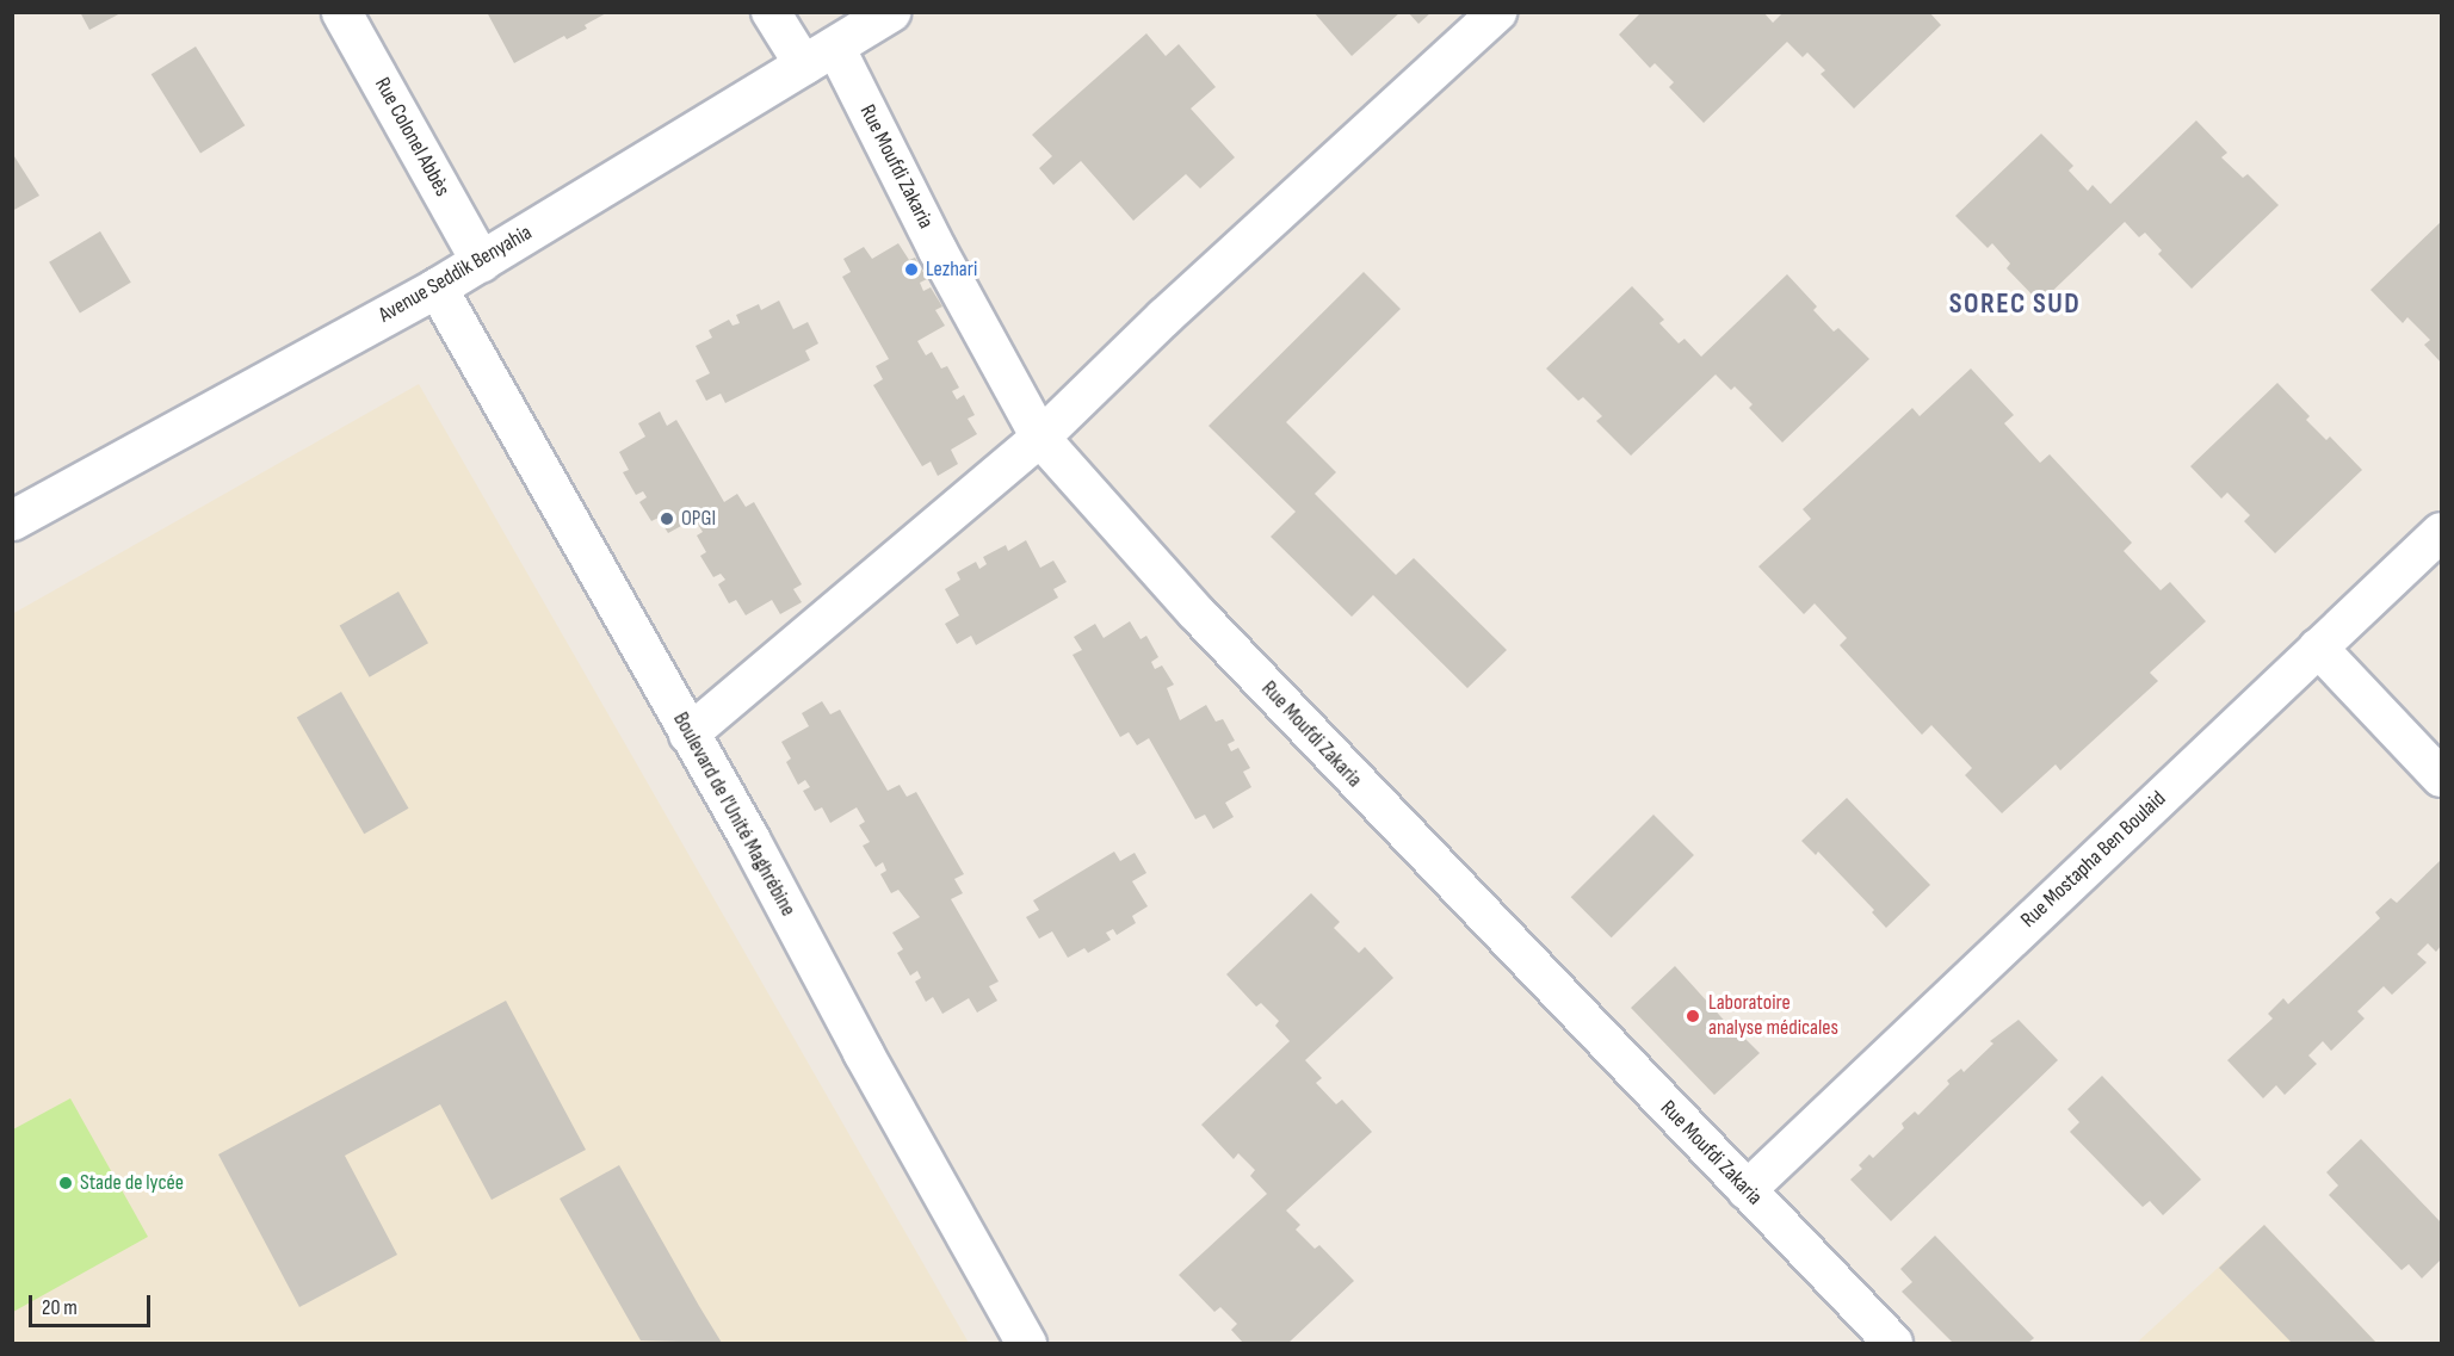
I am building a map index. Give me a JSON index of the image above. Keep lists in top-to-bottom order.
{
  "streets": {
    "street": [
      "Rue Colonel Abbès",
      "Rue Moufdi Zakaria",
      "Avenue Seddik Benyahia",
      "Boulevard de l'Unité Maghrébine",
      "Rue Mostapha Ben Boulaid"
    ]
  },
  "crossings": [
    ["Rue Colonel Abbès", "Avenue Seddik Benyahia"],
    ["Rue Moufdi Zakaria", "Avenue Seddik Benyahia"],
    ["Rue Moufdi Zakaria", "Rue Mostapha Ben Boulaid"],
    ["Avenue Seddik Benyahia", "Boulevard de l'Unité Maghrébine"]
  ],
  "districts": ["SOREC SUD"],
  "places": [
    "Lezhari",
    "OPGI",
    "Laboratoire analyse médicales",
    "Stade de lycée"
  ],
  "scale_bar": "20 m"
}
